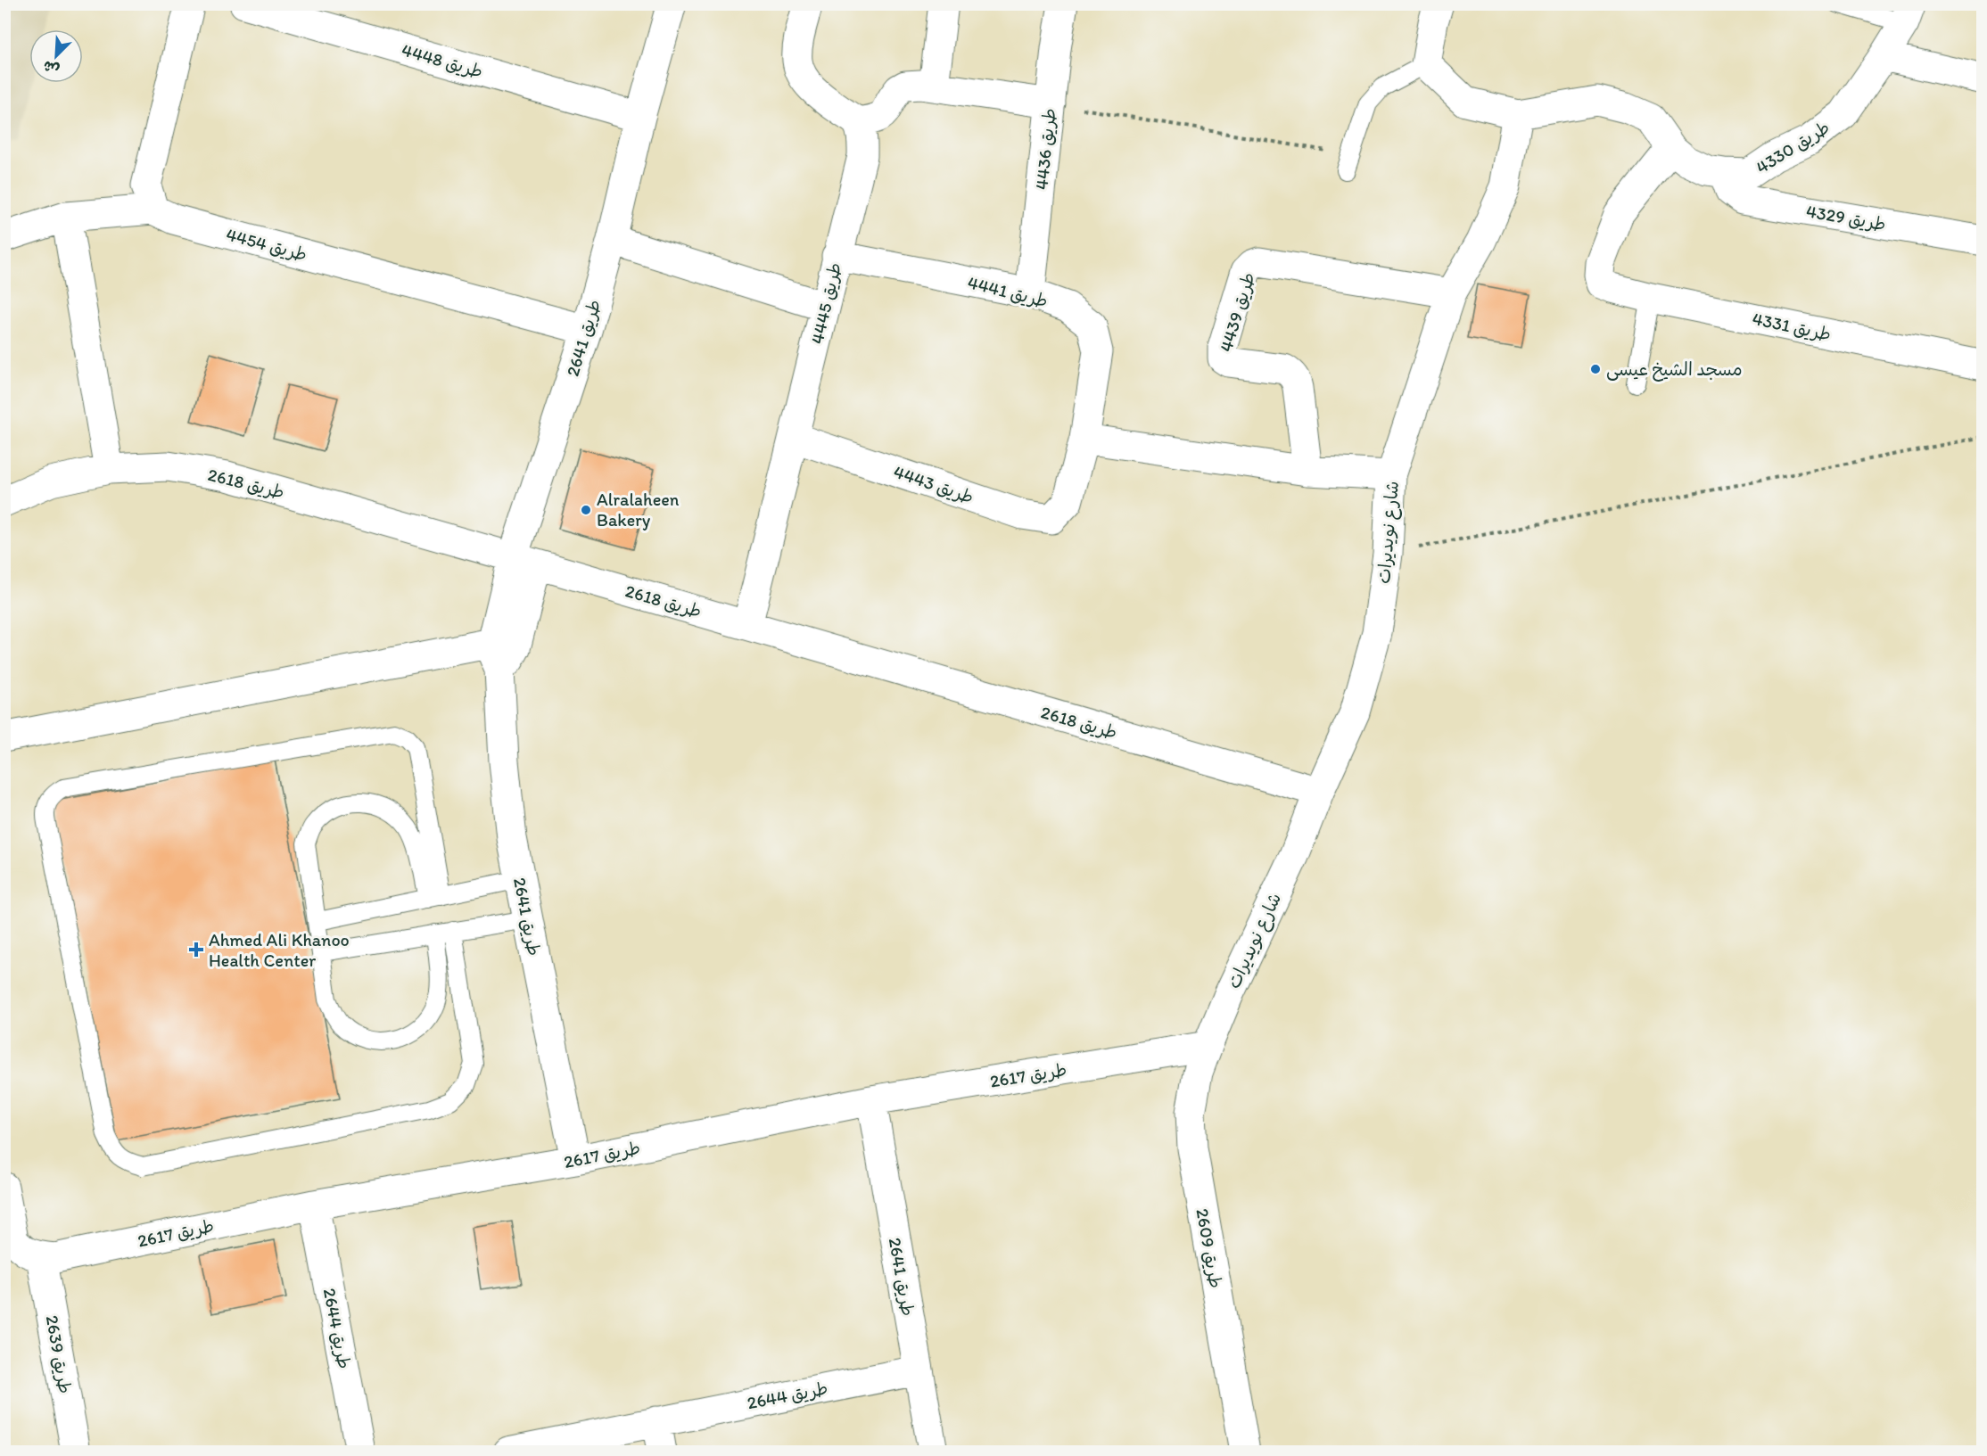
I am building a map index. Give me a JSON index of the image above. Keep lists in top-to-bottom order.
{
  "streets": {
    "street": [
      "طريق 4448",
      "طريق 4330",
      "طريق 4436",
      "طريق 4329",
      "طريق 4454",
      "طريق 4441",
      "طريق 4445",
      "طريق 4439",
      "طريق 4331",
      "طريق 2641",
      "طريق 2618",
      "طريق 4443",
      "شارع نويديرات",
      "طريق 2617",
      "طريق 2609",
      "طريق 2644",
      "طريق 2639"
    ]
  },
  "crossings": [
    ["طريق 4448", "طريق 2641"],
    ["طريق 4330", "طريق 4329"],
    ["طريق 4436", "طريق 4441"],
    ["طريق 4454", "طريق 2641"],
    ["طريق 4441", "طريق 4445"],
    ["طريق 4441", "طريق 4443"],
    ["طريق 4445", "طريق 2618"],
    ["طريق 4445", "طريق 4443"],
    ["طريق 4439", "شارع نويديرات"],
    ["طريق 2641", "طريق 2618"],
    ["طريق 2641", "طريق 2617"],
    ["طريق 2641", "طريق 2644"],
    ["طريق 2618", "شارع نويديرات"],
    ["شارع نويديرات", "طريق 2617"],
    ["شارع نويديرات", "طريق 2609"],
    ["طريق 2617", "طريق 2609"],
    ["طريق 2617", "طريق 2644"],
    ["طريق 2617", "طريق 2639"]
  ],
  "places": {
    "other": ["مسجد الشيخ عيسى", "Alralaheen Bakery"],
    "health": ["Ahmed Ali Khanoo Health Center"]
  },
  "north": "bottom left"
}
